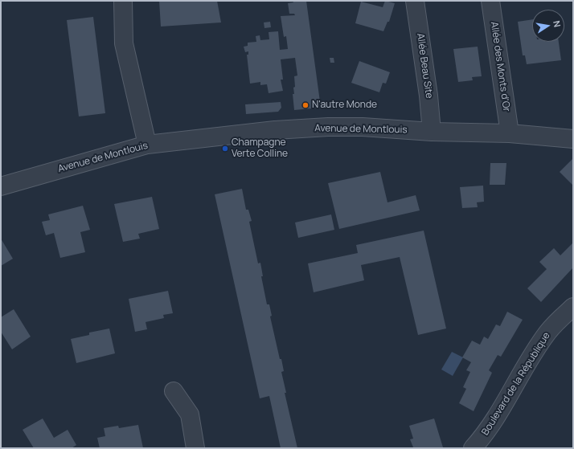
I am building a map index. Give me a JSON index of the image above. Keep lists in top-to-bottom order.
{
  "streets": {
    "street": [
      "Allée Beau Site",
      "Allée des Monts d'Or",
      "Avenue de Montlouis",
      "Boulevard de la République"
    ]
  },
  "crossings": [
    ["Allée Beau Site", "Avenue de Montlouis"],
    ["Allée des Monts d'Or", "Avenue de Montlouis"]
  ],
  "places": ["N'autre Monde", "Champagne Verte Colline"],
  "north": "right"
}
